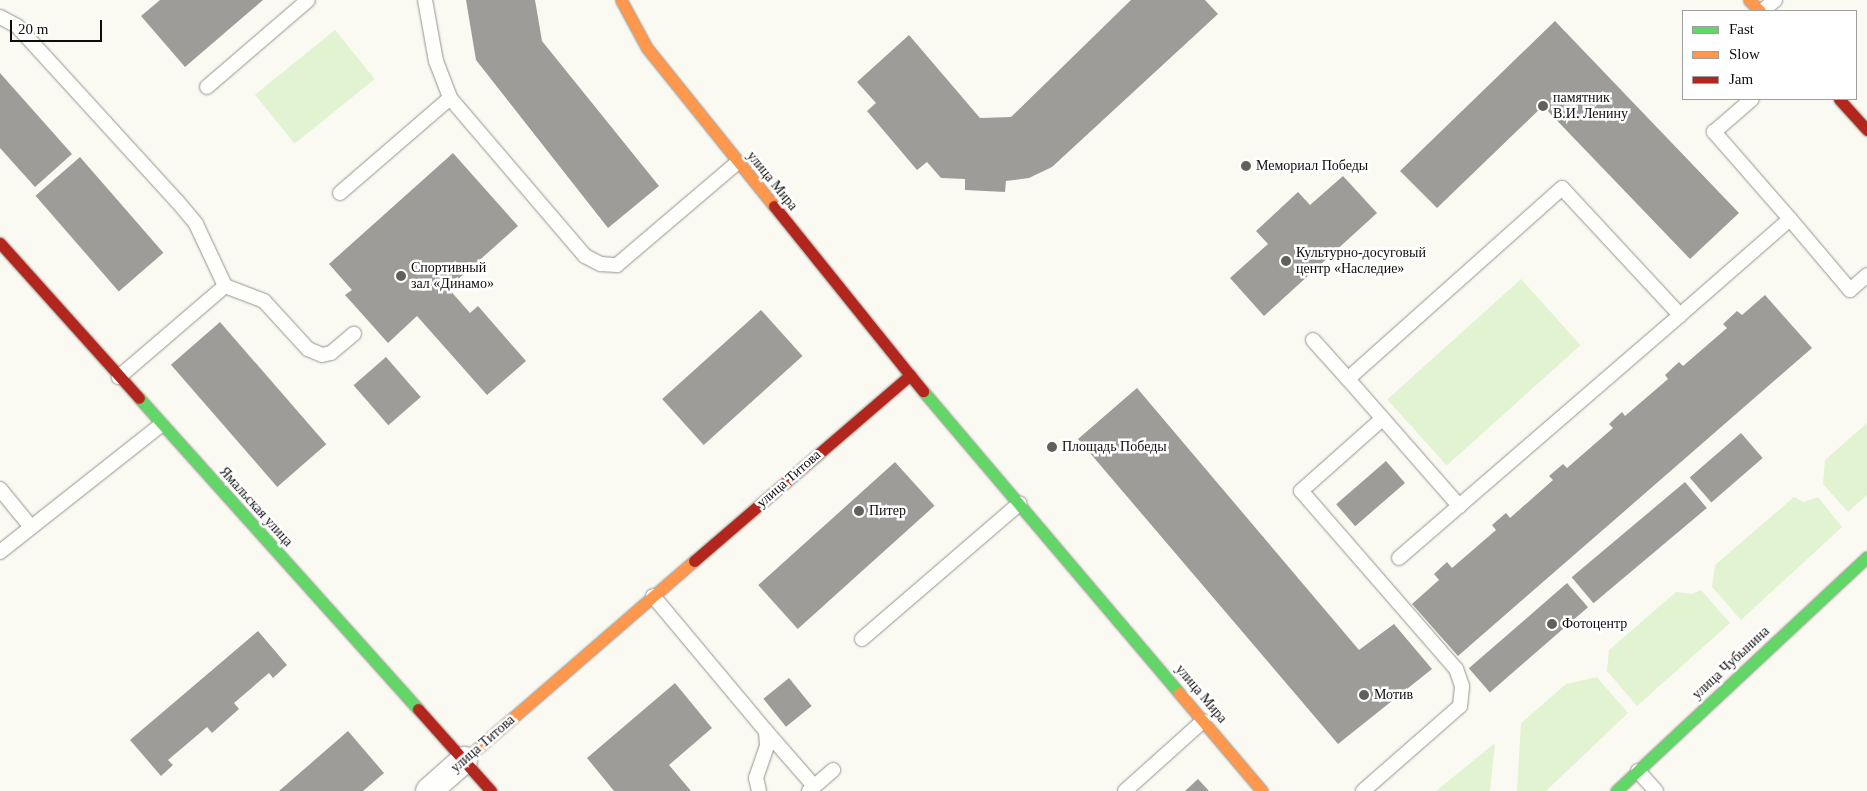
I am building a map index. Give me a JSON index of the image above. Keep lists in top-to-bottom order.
{
  "streets": {
    "street": [
      "улица Мира",
      "улица Титова",
      "Ямальская улица",
      "улица Чубынина"
    ]
  },
  "crossings": [
    ["улица Мира", "улица Титова"],
    ["улица Титова", "Ямальская улица"]
  ],
  "places": [
    "памятник В.И. Ленину",
    "Мемориал Победы",
    "Культурно-досуговый центр «Наследие»",
    "Спортивный зал «Динамо»",
    "Площадь Победы",
    "Питер",
    "Фотоцентр",
    "Мотив"
  ],
  "legend": ["Fast", "Slow", "Jam"],
  "scale_bar": "20 m"
}
